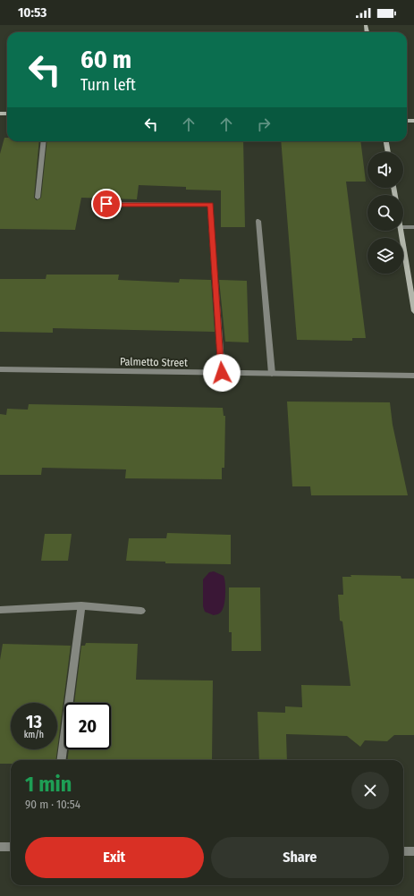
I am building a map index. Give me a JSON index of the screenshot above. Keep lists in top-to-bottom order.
{
  "streets": {
    "street": ["Palmetto Street"]
  },
  "page": {
    "status": "10:53",
    "turn": ["60 m", "Turn left"],
    "speed": "13 km/h",
    "limit": "20",
    "heading": ["1 min", "90 m · 10:54"],
    "buttons": ["Exit", "Share"]
  }
}
